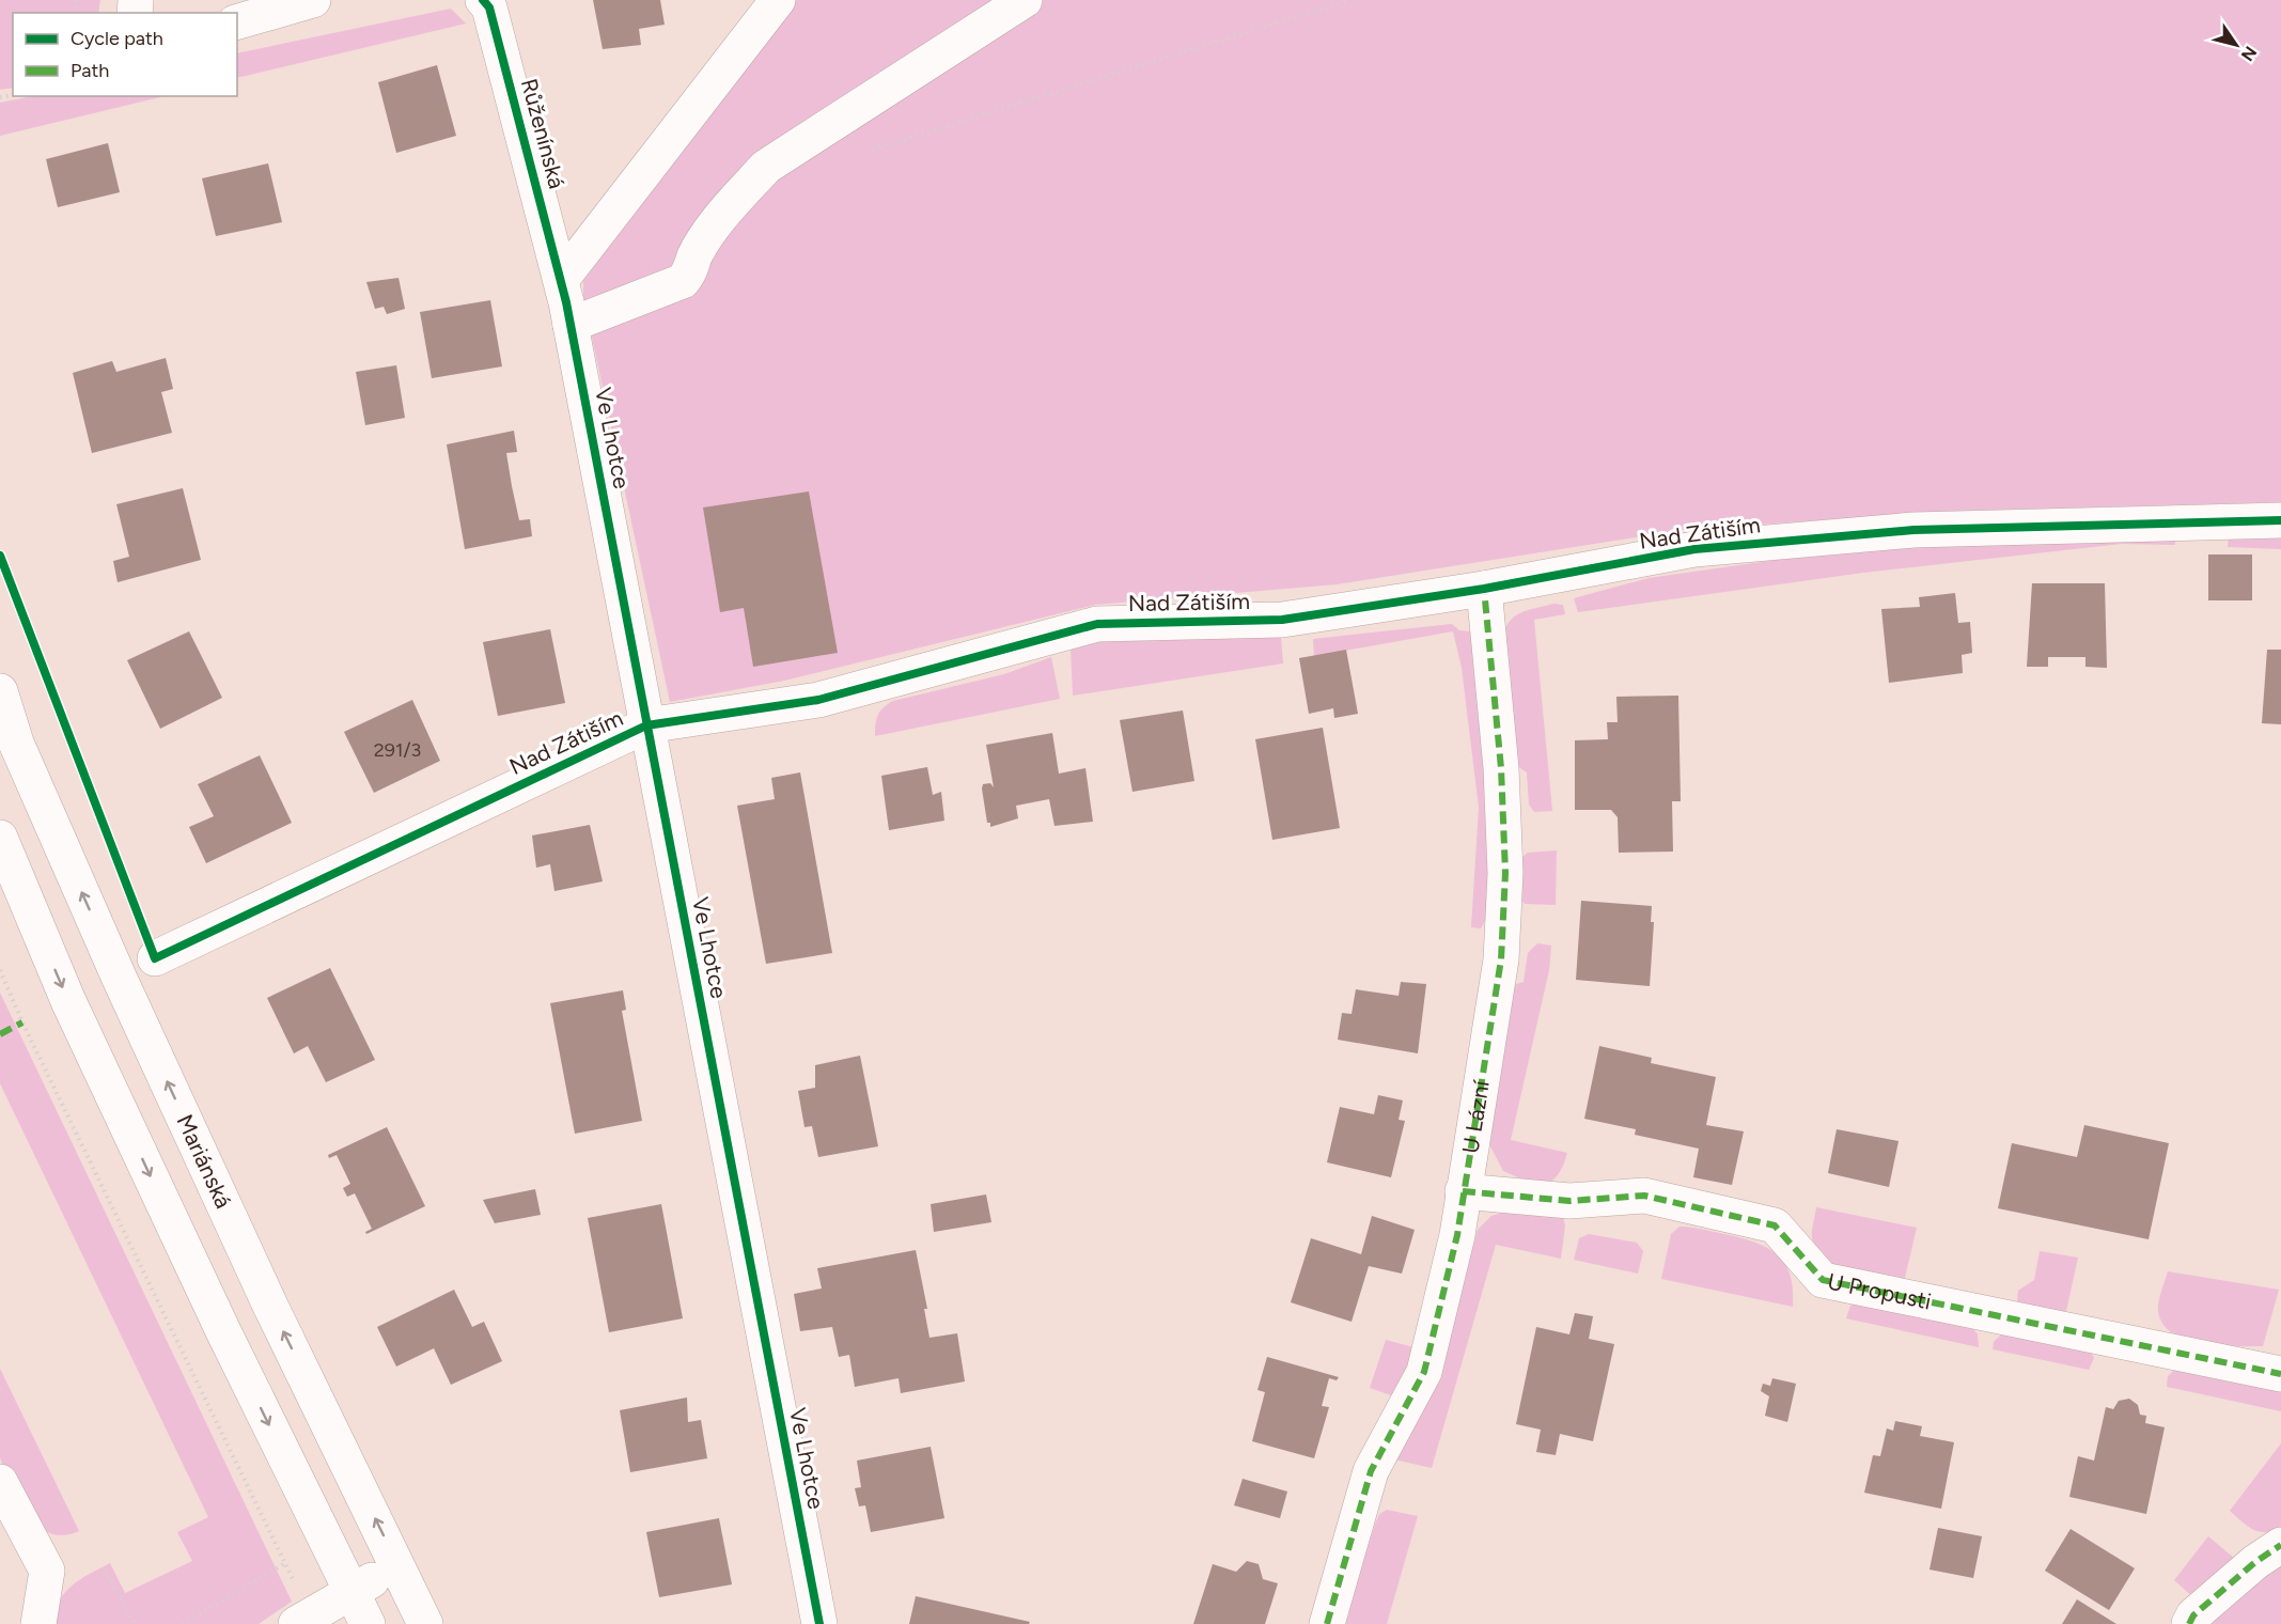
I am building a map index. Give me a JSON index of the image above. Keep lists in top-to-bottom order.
{
  "streets": {
    "street": [
      "Růženínská",
      "Ve Lhotce",
      "Nad Zátiším",
      "U Lázní",
      "Mariánská",
      "U Propusti"
    ]
  },
  "crossings": [
    ["Růženínská", "Ve Lhotce"],
    ["Ve Lhotce", "Nad Zátiším"],
    ["Nad Zátiším", "U Lázní"],
    ["U Lázní", "U Propusti"]
  ],
  "house_numbers": ["291/3"],
  "legend": ["Cycle path", "Path"],
  "north": "bottom right"
}
